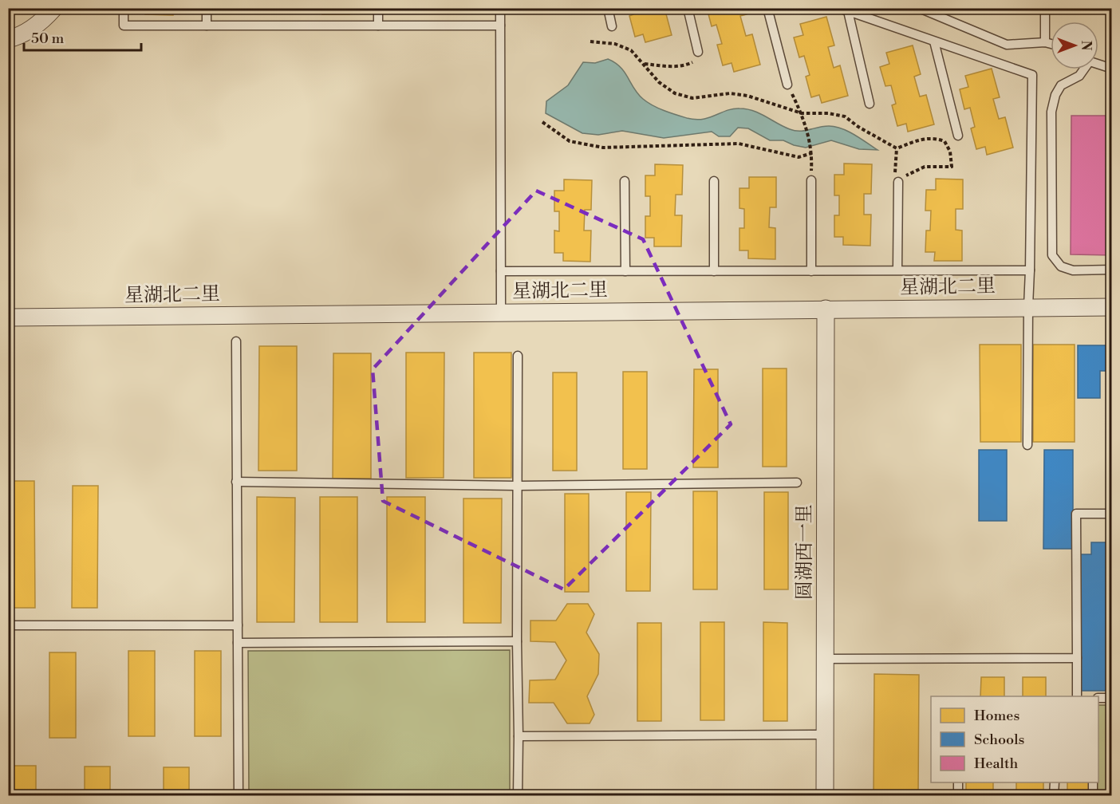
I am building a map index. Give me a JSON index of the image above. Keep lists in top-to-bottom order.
{
  "streets": {
    "street": ["星湖北二里", "圆湖西一里"]
  },
  "crossings": [
    ["星湖北二里", "圆湖西一里"]
  ],
  "legend": ["Homes", "Schools", "Health"],
  "scale_bar": "50 m",
  "north": "right"
}
